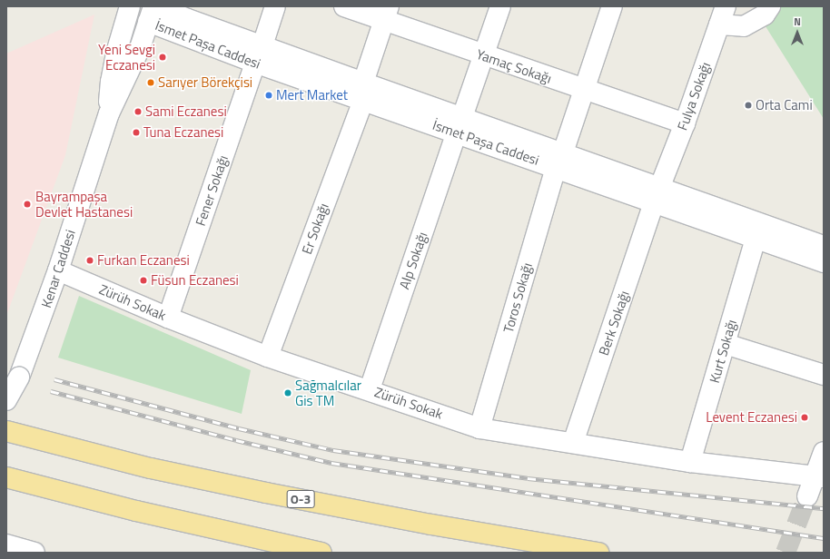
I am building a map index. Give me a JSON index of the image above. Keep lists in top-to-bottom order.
{
  "streets": {
    "highway": ["O-3"],
    "street": [
      "İsmet Paşa Caddesi",
      "Yamaç Sokağı",
      "Fulya Sokağı",
      "Fener Sokağı",
      "Er Sokağı",
      "Alp Sokağı",
      "Kenar Caddesi",
      "Toros Sokağı",
      "Zürüh Sokak",
      "Berk Sokağı",
      "Kurt Sokağı"
    ]
  },
  "crossings": [
    ["İsmet Paşa Caddesi", "Fulya Sokağı"],
    ["İsmet Paşa Caddesi", "Fener Sokağı"],
    ["İsmet Paşa Caddesi", "Er Sokağı"],
    ["İsmet Paşa Caddesi", "Alp Sokağı"],
    ["İsmet Paşa Caddesi", "Kenar Caddesi"],
    ["İsmet Paşa Caddesi", "Toros Sokağı"],
    ["İsmet Paşa Caddesi", "Berk Sokağı"],
    ["İsmet Paşa Caddesi", "Kurt Sokağı"],
    ["Yamaç Sokağı", "Fulya Sokağı"],
    ["Yamaç Sokağı", "Er Sokağı"],
    ["Yamaç Sokağı", "Alp Sokağı"],
    ["Yamaç Sokağı", "Toros Sokağı"],
    ["Fulya Sokağı", "Berk Sokağı"],
    ["Fener Sokağı", "Zürüh Sokak"],
    ["Er Sokağı", "Zürüh Sokak"],
    ["Alp Sokağı", "Zürüh Sokak"],
    ["Kenar Caddesi", "Zürüh Sokak"],
    ["Toros Sokağı", "Zürüh Sokak"],
    ["Zürüh Sokak", "Berk Sokağı"],
    ["Zürüh Sokak", "Kurt Sokağı"]
  ],
  "places": [
    "Yeni Sevgi Eczanesi",
    "Sarıyer Börekçisi",
    "Mert Market",
    "Orta Cami",
    "Sami Eczanesi",
    "Tuna Eczanesi",
    "Bayrampaşa Devlet Hastanesi",
    "Furkan Eczanesi",
    "Füsun Eczanesi",
    "Sağmalcılar Gis TM",
    "Levent Eczanesi"
  ],
  "north": "top"
}
